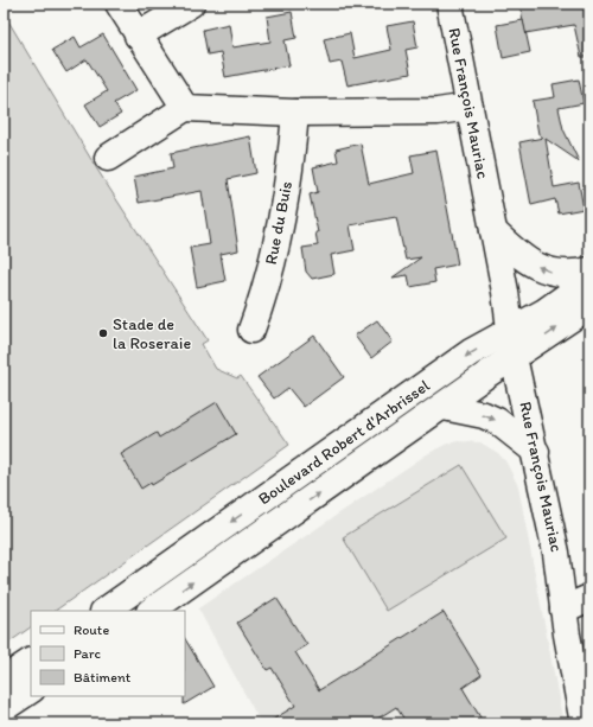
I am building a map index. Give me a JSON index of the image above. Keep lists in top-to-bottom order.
{
  "streets": {
    "street": ["Rue François Mauriac", "Rue du Buis", "Boulevard Robert d'Arbrissel"]
  },
  "crossings": [
    ["Rue François Mauriac", "Boulevard Robert d'Arbrissel"]
  ],
  "places": ["Stade de la Roseraie"],
  "legend": ["Route", "Parc", "Bâtiment"]
}
